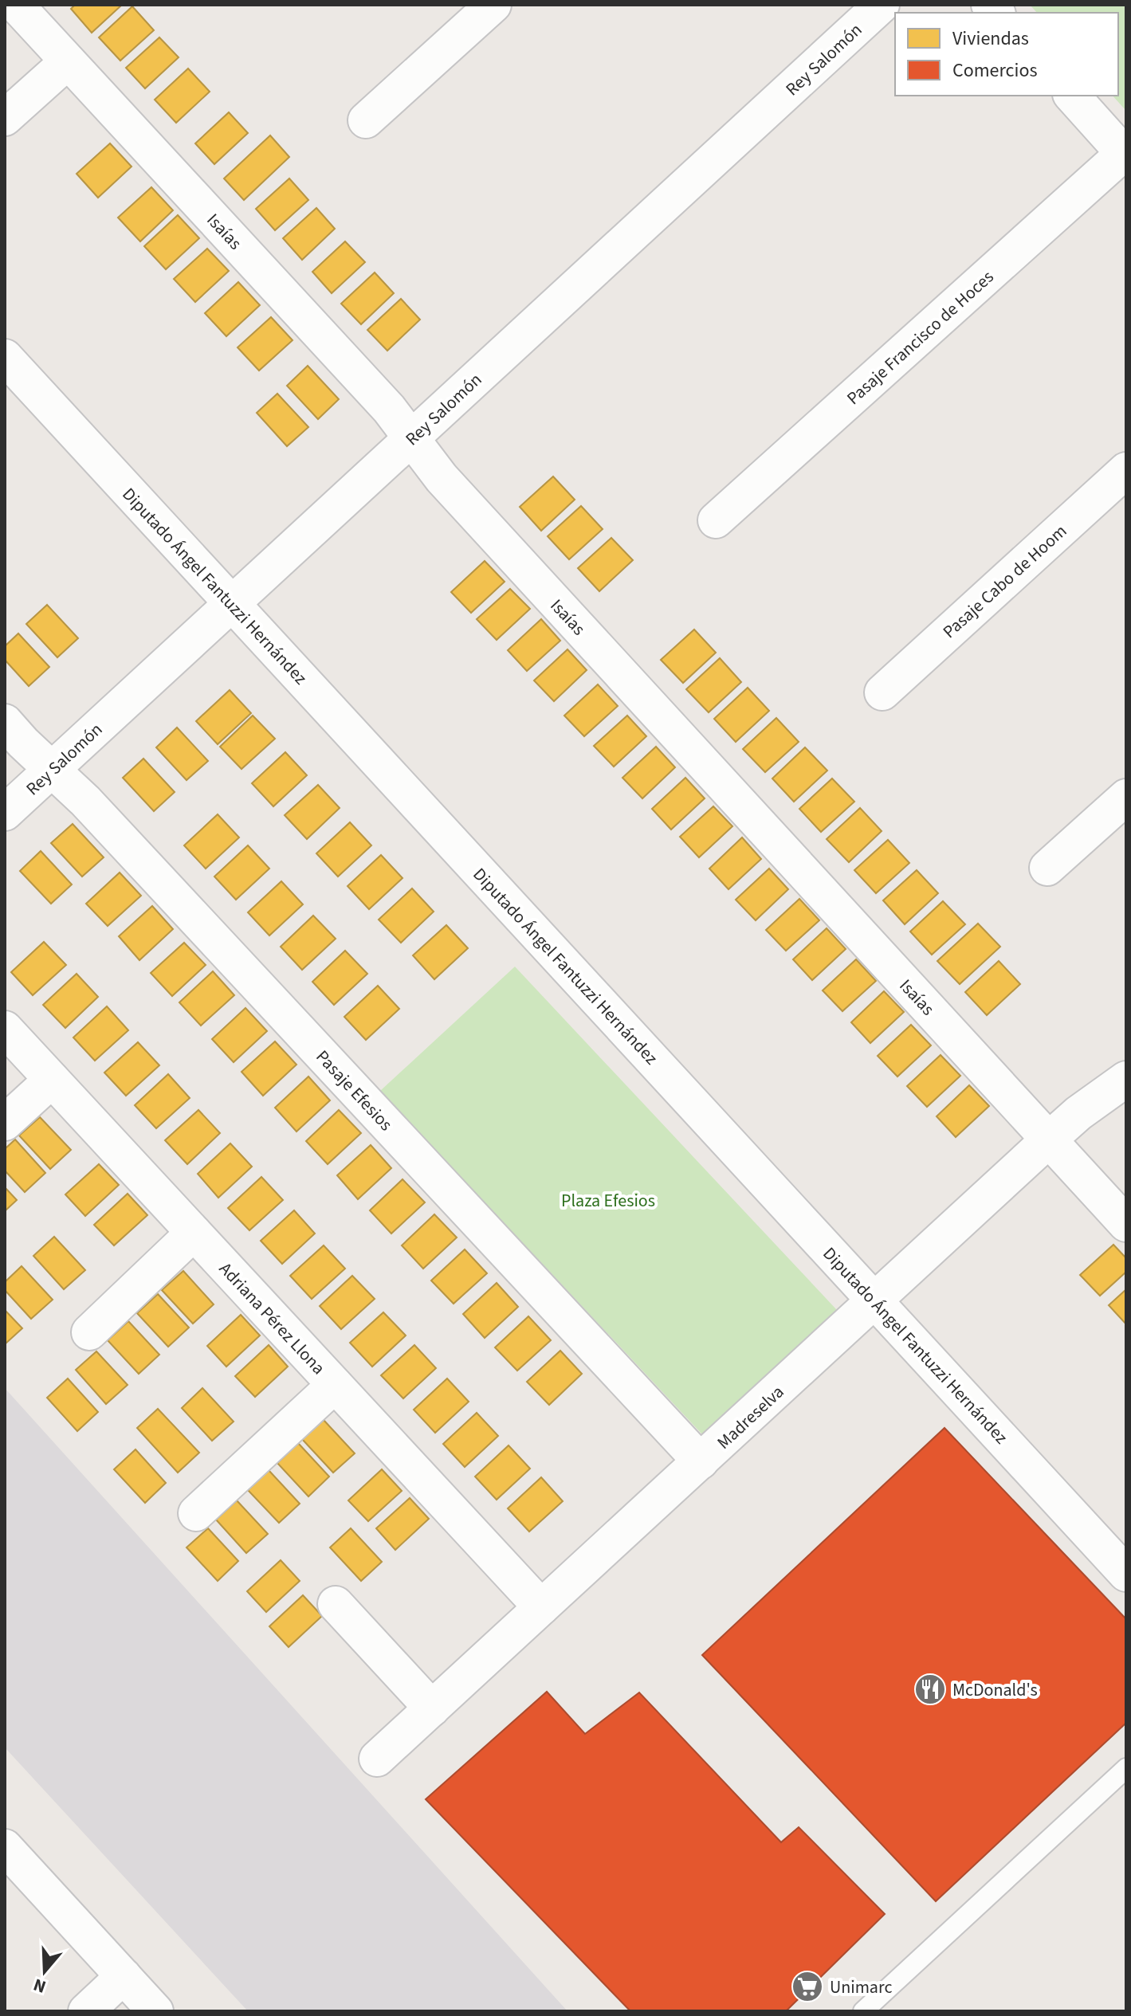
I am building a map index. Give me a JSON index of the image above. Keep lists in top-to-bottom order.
{
  "streets": {
    "street": [
      "Rey Salomón",
      "Isaías",
      "Pasaje Francisco de Hoces",
      "Pasaje Cabo de Hoom",
      "Diputado Ángel Fantuzzi Hernández",
      "Pasaje Efesios",
      "Adriana Pérez Llona",
      "Madreselva"
    ]
  },
  "crossings": [
    ["Rey Salomón", "Isaías"],
    ["Rey Salomón", "Diputado Ángel Fantuzzi Hernández"],
    ["Rey Salomón", "Pasaje Efesios"],
    ["Isaías", "Madreselva"],
    ["Diputado Ángel Fantuzzi Hernández", "Madreselva"],
    ["Pasaje Efesios", "Madreselva"],
    ["Adriana Pérez Llona", "Madreselva"]
  ],
  "parks": ["Plaza Efesios"],
  "places": {
    "restaurant": ["McDonald's"],
    "supermarket": ["Unimarc"]
  },
  "legend": ["Viviendas", "Comercios"],
  "north": "bottom"
}
